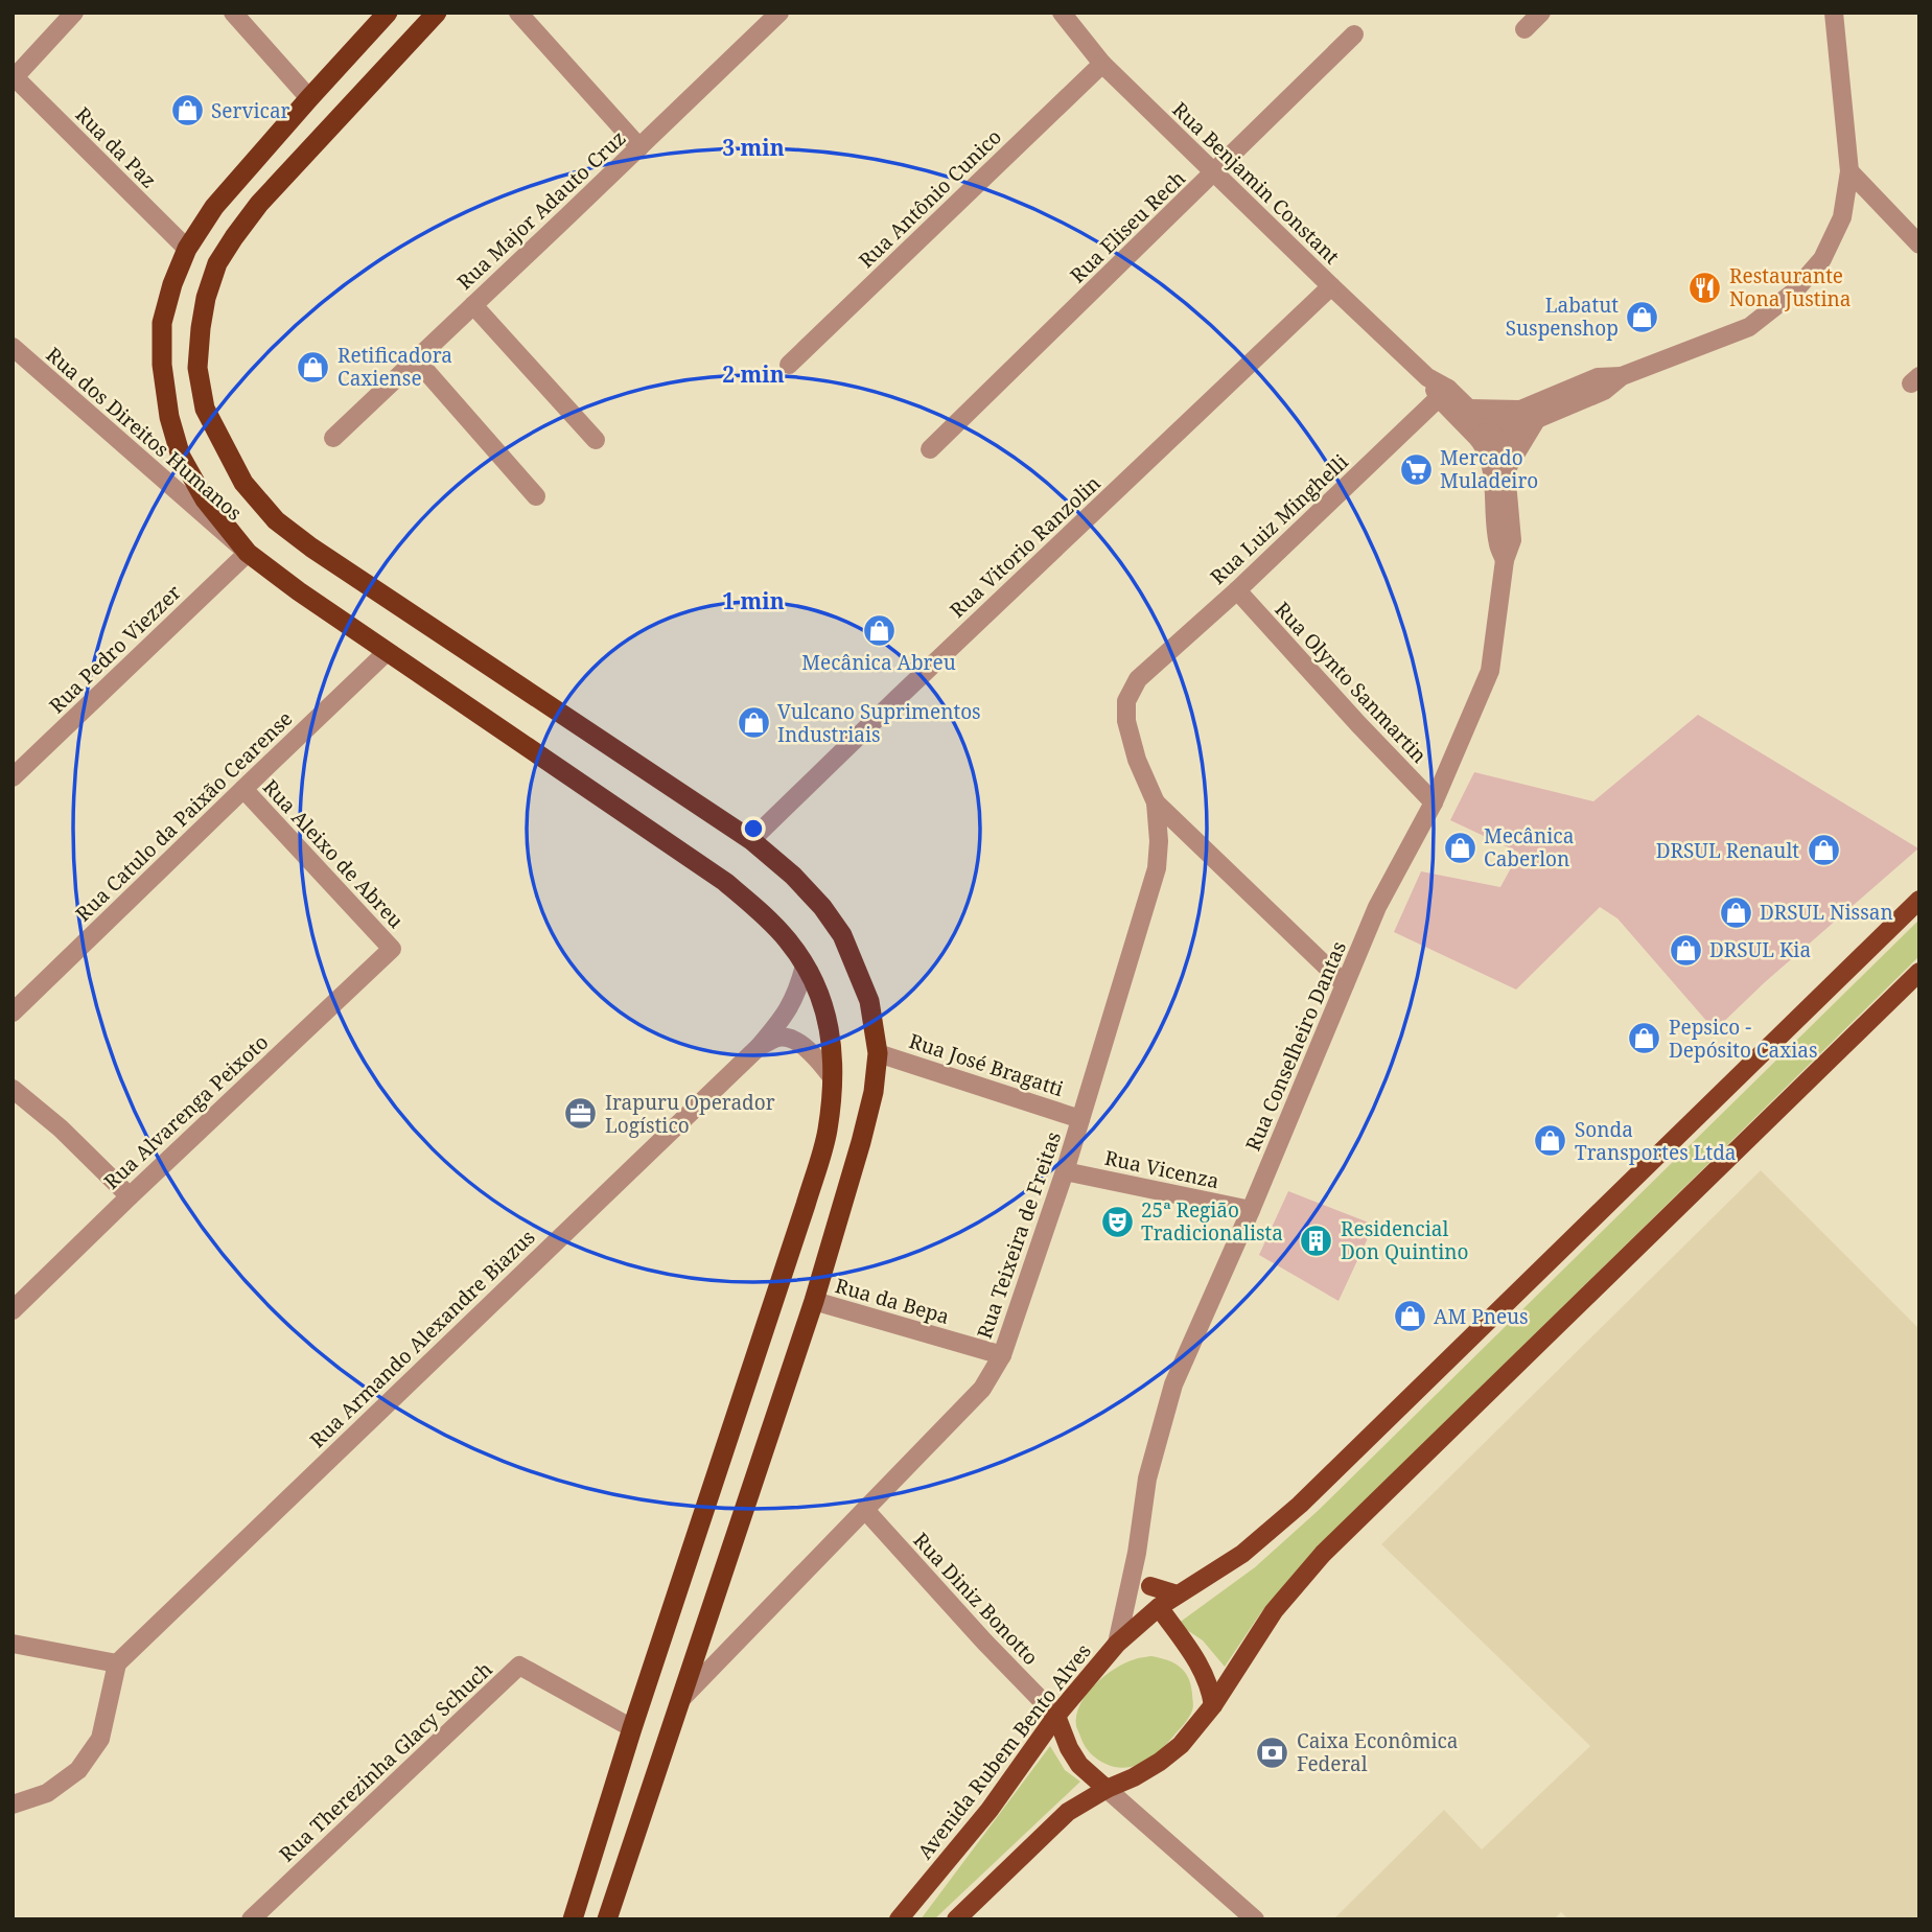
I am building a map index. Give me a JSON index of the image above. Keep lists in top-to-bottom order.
{
  "streets": {
    "main road": ["Avenida Rubem Bento Alves"],
    "street": [
      "Rua da Paz",
      "Rua Benjamin Constant",
      "Rua Antônio Cunico",
      "Rua Major Adauto Cruz",
      "Rua Eliseu Rech",
      "Rua dos Direitos Humanos",
      "Rua Luiz Minghelli",
      "Rua Vitorio Ranzolin",
      "Rua Pedro Viezzer",
      "Rua Olynto Sanmartin",
      "Rua Catulo da Paixão Cearense",
      "Rua Aleixo de Abreu",
      "Rua Conselheiro Dantas",
      "Rua José Bragatti",
      "Rua Alvarenga Peixoto",
      "Rua Vicenza",
      "Rua Teixeira de Freitas",
      "Rua da Bepa",
      "Rua Armando Alexandre Biazus",
      "Rua Diniz Bonotto",
      "Rua Therezinha Glacy Schuch"
    ]
  },
  "crossings": [
    ["Rua Benjamin Constant", "Rua Antônio Cunico"],
    ["Rua Benjamin Constant", "Rua Eliseu Rech"],
    ["Rua Benjamin Constant", "Rua Luiz Minghelli"],
    ["Rua Benjamin Constant", "Rua Vitorio Ranzolin"],
    ["Rua Benjamin Constant", "Rua Conselheiro Dantas"],
    ["Rua dos Direitos Humanos", "Rua Pedro Viezzer"],
    ["Rua Luiz Minghelli", "Rua Olynto Sanmartin"],
    ["Rua Luiz Minghelli", "Rua Teixeira de Freitas"],
    ["Rua Olynto Sanmartin", "Rua Conselheiro Dantas"],
    ["Rua Catulo da Paixão Cearense", "Rua Aleixo de Abreu"],
    ["Rua Aleixo de Abreu", "Rua Alvarenga Peixoto"],
    ["Rua Conselheiro Dantas", "Rua Vicenza"],
    ["Rua Conselheiro Dantas", "Avenida Rubem Bento Alves"],
    ["Rua José Bragatti", "Rua Teixeira de Freitas"],
    ["Rua Vicenza", "Rua Teixeira de Freitas"],
    ["Rua Teixeira de Freitas", "Rua da Bepa"],
    ["Rua Teixeira de Freitas", "Rua Diniz Bonotto"],
    ["Rua Diniz Bonotto", "Avenida Rubem Bento Alves"]
  ],
  "places": {
    "shop": [
      "Servicar",
      "Labatut Suspenshop",
      "Retificadora Caxiense",
      "Mecânica Abreu",
      "Vulcano Suprimentos Industriais",
      "Mecânica Caberlon",
      "DRSUL Renault",
      "DRSUL Nissan",
      "DRSUL Kia",
      "Pepsico - Depósito Caxias",
      "Sonda Transportes Ltda",
      "AM Pneus"
    ],
    "restaurant": ["Restaurante Nona Justina"],
    "supermarket": ["Mercado Muladeiro"],
    "office": ["Irapuru Operador Logístico"],
    "theatre": ["25ª Região Tradicionalista"],
    "building": ["Residencial Don Quintino"],
    "bank": ["Caixa Econômica Federal"]
  },
  "rings": ["3 min", "2 min", "1 min"]
}
